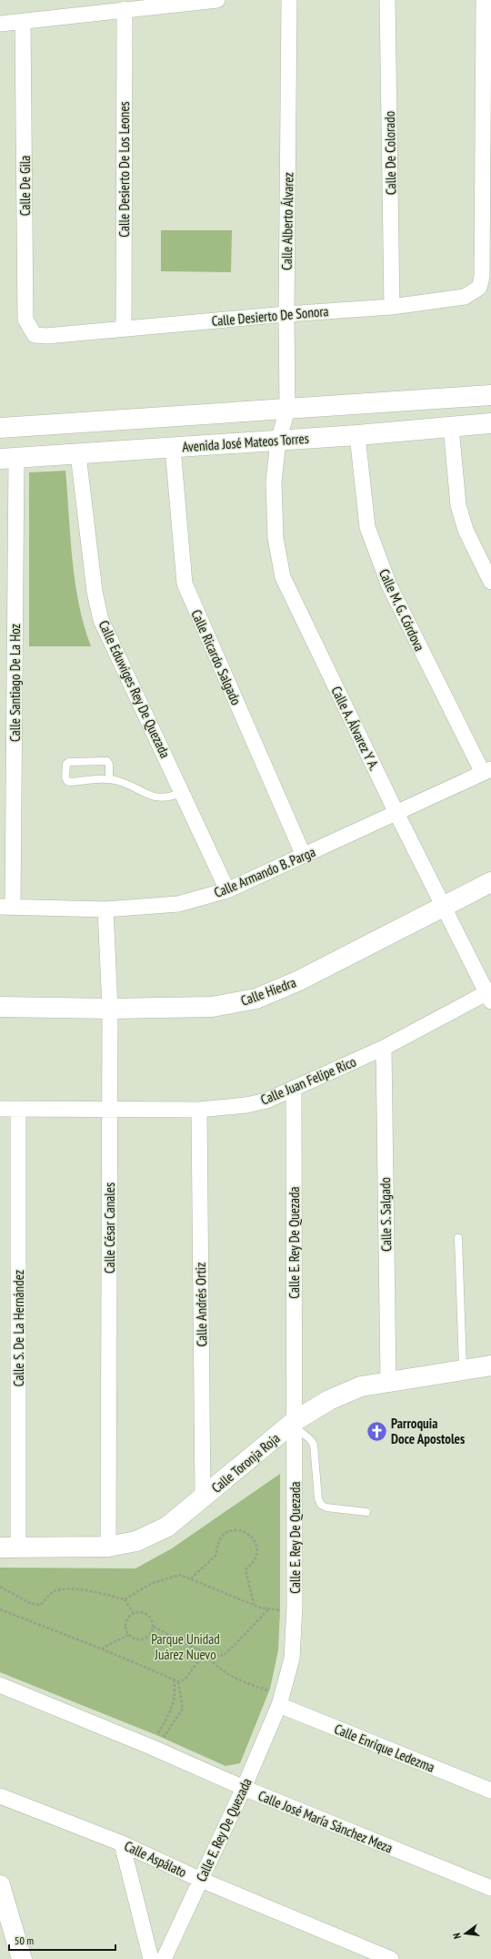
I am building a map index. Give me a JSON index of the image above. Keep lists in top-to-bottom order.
{
  "streets": {
    "street": [
      "Calle De Colorado",
      "Calle Desierto De Los Leones",
      "Calle De Gila",
      "Calle Alberto Álvarez",
      "Calle Desierto De Sonora",
      "Avenida José Mateos Torres",
      "Calle M. G. Córdova",
      "Calle Ricardo Salgado",
      "Calle Santiago De La Hoz",
      "Calle Eduwiges Rey De Quezada",
      "Calle A. Álvarez Y A.",
      "Calle Armando B. Parga",
      "Calle Hiedra",
      "Calle Juan Felipe Rico",
      "Calle S. Salgado",
      "Calle César Canales",
      "Calle E. Rey De Quezada",
      "Calle Andrés Ortiz",
      "Calle S. De La Hernández",
      "Calle Toronja Roja",
      "Calle Enrique Ledezma",
      "Calle José María Sánchez Meza",
      "Calle Aspálato"
    ]
  },
  "crossings": [
    ["Calle De Colorado", "Calle Desierto De Sonora"],
    ["Calle Desierto De Los Leones", "Calle Desierto De Sonora"],
    ["Calle De Gila", "Calle Desierto De Sonora"],
    ["Calle Alberto Álvarez", "Calle Desierto De Sonora"],
    ["Calle Alberto Álvarez", "Avenida José Mateos Torres"],
    ["Calle Alberto Álvarez", "Calle A. Álvarez Y A."],
    ["Avenida José Mateos Torres", "Calle M. G. Córdova"],
    ["Avenida José Mateos Torres", "Calle Ricardo Salgado"],
    ["Avenida José Mateos Torres", "Calle Santiago De La Hoz"],
    ["Avenida José Mateos Torres", "Calle Eduwiges Rey De Quezada"],
    ["Avenida José Mateos Torres", "Calle A. Álvarez Y A."],
    ["Calle M. G. Córdova", "Calle Armando B. Parga"],
    ["Calle Ricardo Salgado", "Calle Armando B. Parga"],
    ["Calle Santiago De La Hoz", "Calle Armando B. Parga"],
    ["Calle Eduwiges Rey De Quezada", "Calle Armando B. Parga"],
    ["Calle A. Álvarez Y A.", "Calle Armando B. Parga"],
    ["Calle A. Álvarez Y A.", "Calle Hiedra"],
    ["Calle A. Álvarez Y A.", "Calle Juan Felipe Rico"],
    ["Calle Armando B. Parga", "Calle César Canales"],
    ["Calle Hiedra", "Calle César Canales"],
    ["Calle Juan Felipe Rico", "Calle S. Salgado"],
    ["Calle Juan Felipe Rico", "Calle César Canales"],
    ["Calle Juan Felipe Rico", "Calle E. Rey De Quezada"],
    ["Calle Juan Felipe Rico", "Calle Andrés Ortiz"],
    ["Calle Juan Felipe Rico", "Calle S. De La Hernández"],
    ["Calle S. Salgado", "Calle Toronja Roja"],
    ["Calle César Canales", "Calle Toronja Roja"],
    ["Calle E. Rey De Quezada", "Calle Toronja Roja"],
    ["Calle E. Rey De Quezada", "Calle Enrique Ledezma"],
    ["Calle E. Rey De Quezada", "Calle José María Sánchez Meza"],
    ["Calle E. Rey De Quezada", "Calle Aspálato"],
    ["Calle Andrés Ortiz", "Calle Toronja Roja"],
    ["Calle S. De La Hernández", "Calle Toronja Roja"]
  ],
  "parks": ["Parque Unidad Juárez Nuevo"],
  "places": {
    "church": ["Parroquia Doce Apostoles"]
  },
  "scale_bar": "50 m",
  "north": "left"
}
